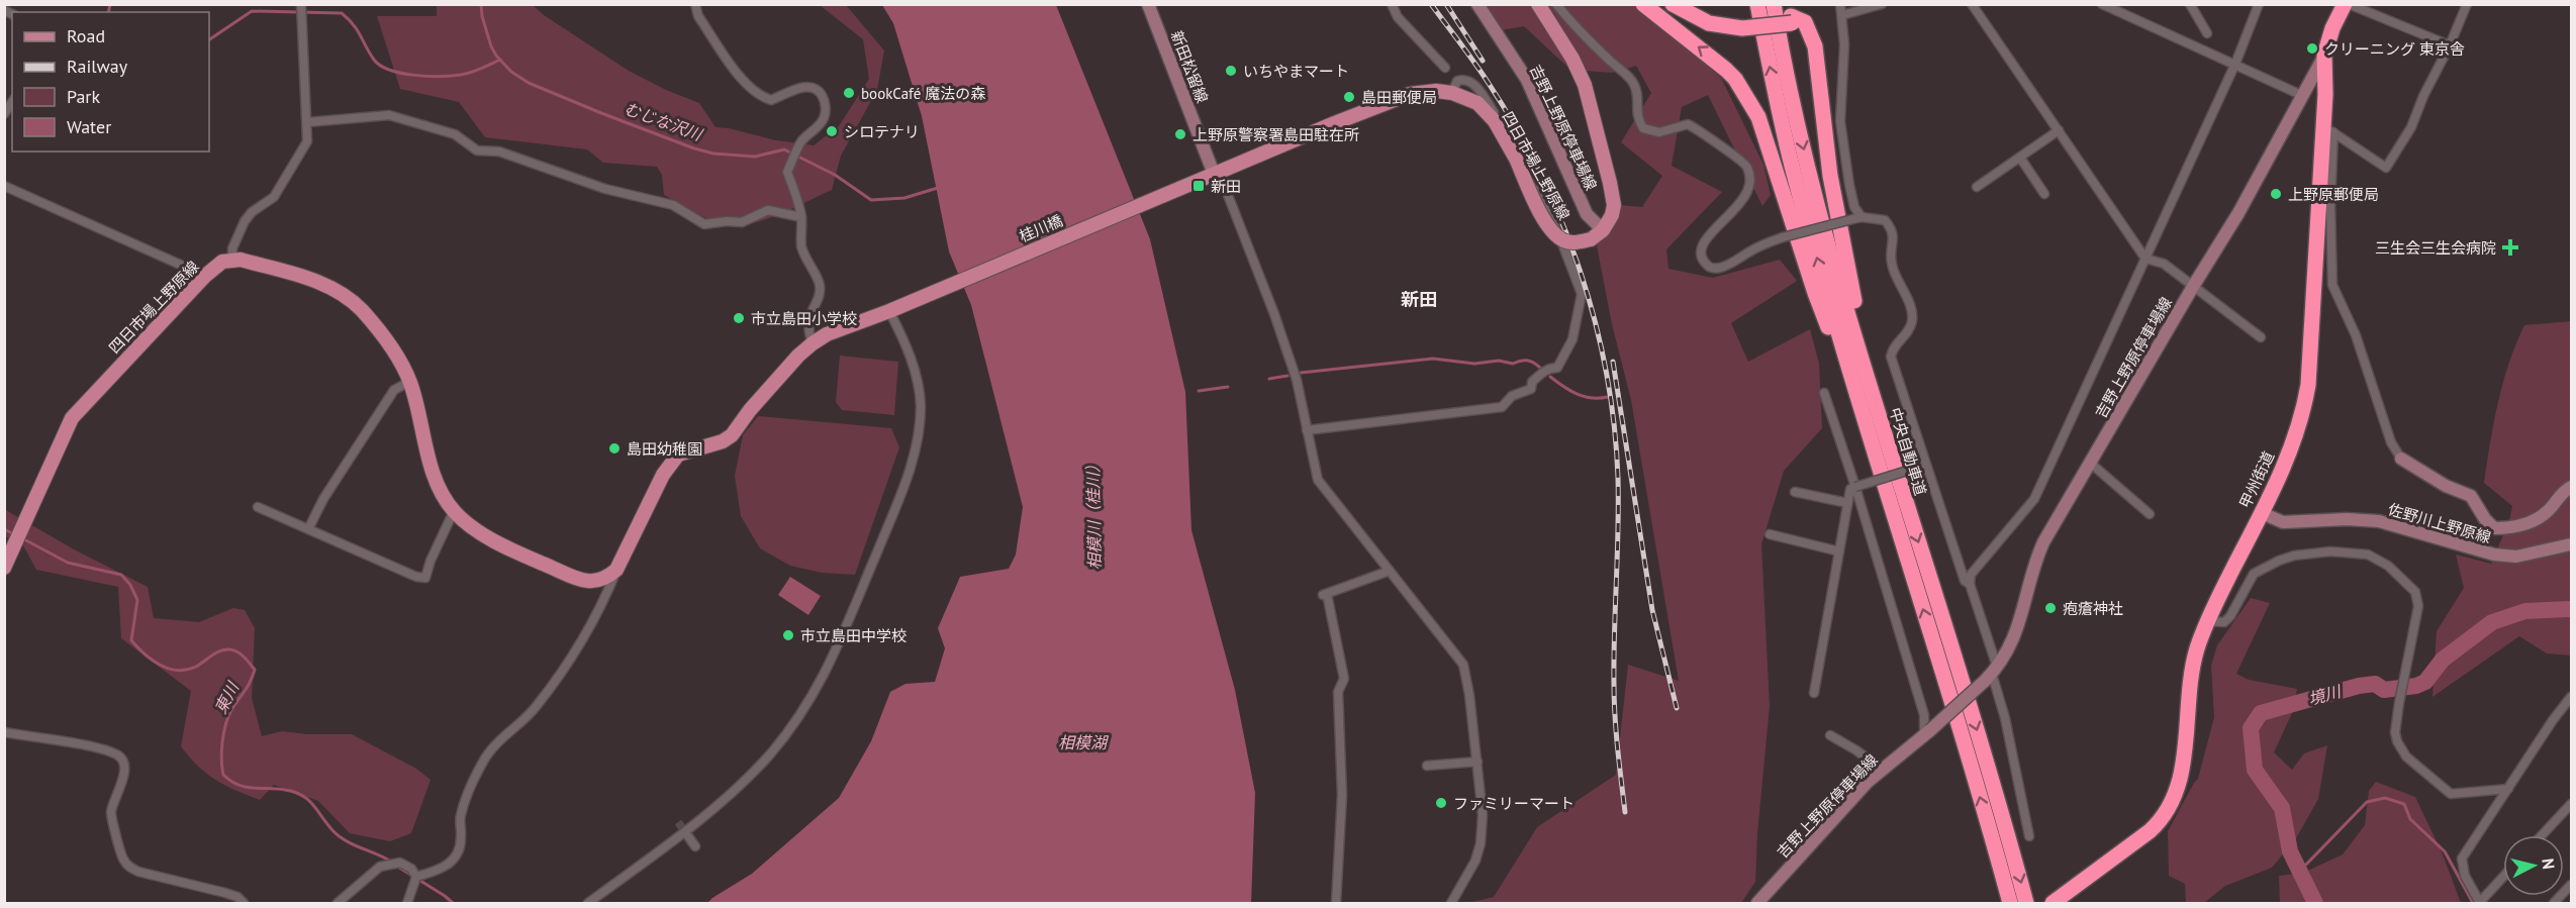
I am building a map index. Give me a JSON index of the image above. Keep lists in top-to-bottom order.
{
  "streets": {
    "highway": ["中央自動車道", "甲州街道"],
    "main road": [
      "新田松留線",
      "吉野上野原停車場線",
      "四日市場上野原線",
      "桂川橋",
      "佐野川上野原線"
    ]
  },
  "crossings": [
    ["新田松留線", "四日市場上野原線"],
    ["吉野上野原停車場線", "四日市場上野原線"],
    ["吉野上野原停車場線", "甲州街道"],
    ["四日市場上野原線", "桂川橋"],
    ["甲州街道", "佐野川上野原線"]
  ],
  "districts": ["新田"],
  "water": [
    "むじな沢川",
    "相模川（桂川）",
    "境川",
    "東川",
    "相模湖"
  ],
  "places": {
    "other": [
      "クリーニング 東京舎",
      "いちやまマート",
      "bookCafé 魔法の森",
      "島田郵便局",
      "シロテナリ",
      "上野原警察署島田駐在所",
      "上野原郵便局",
      "市立島田小学校",
      "島田幼稚園",
      "疱瘡神社",
      "市立島田中学校",
      "ファミリーマート"
    ],
    "transit": ["新田"],
    "health": ["三生会三生会病院"]
  },
  "legend": [
    "Road",
    "Railway",
    "Park",
    "Water"
  ],
  "north": "right"
}
